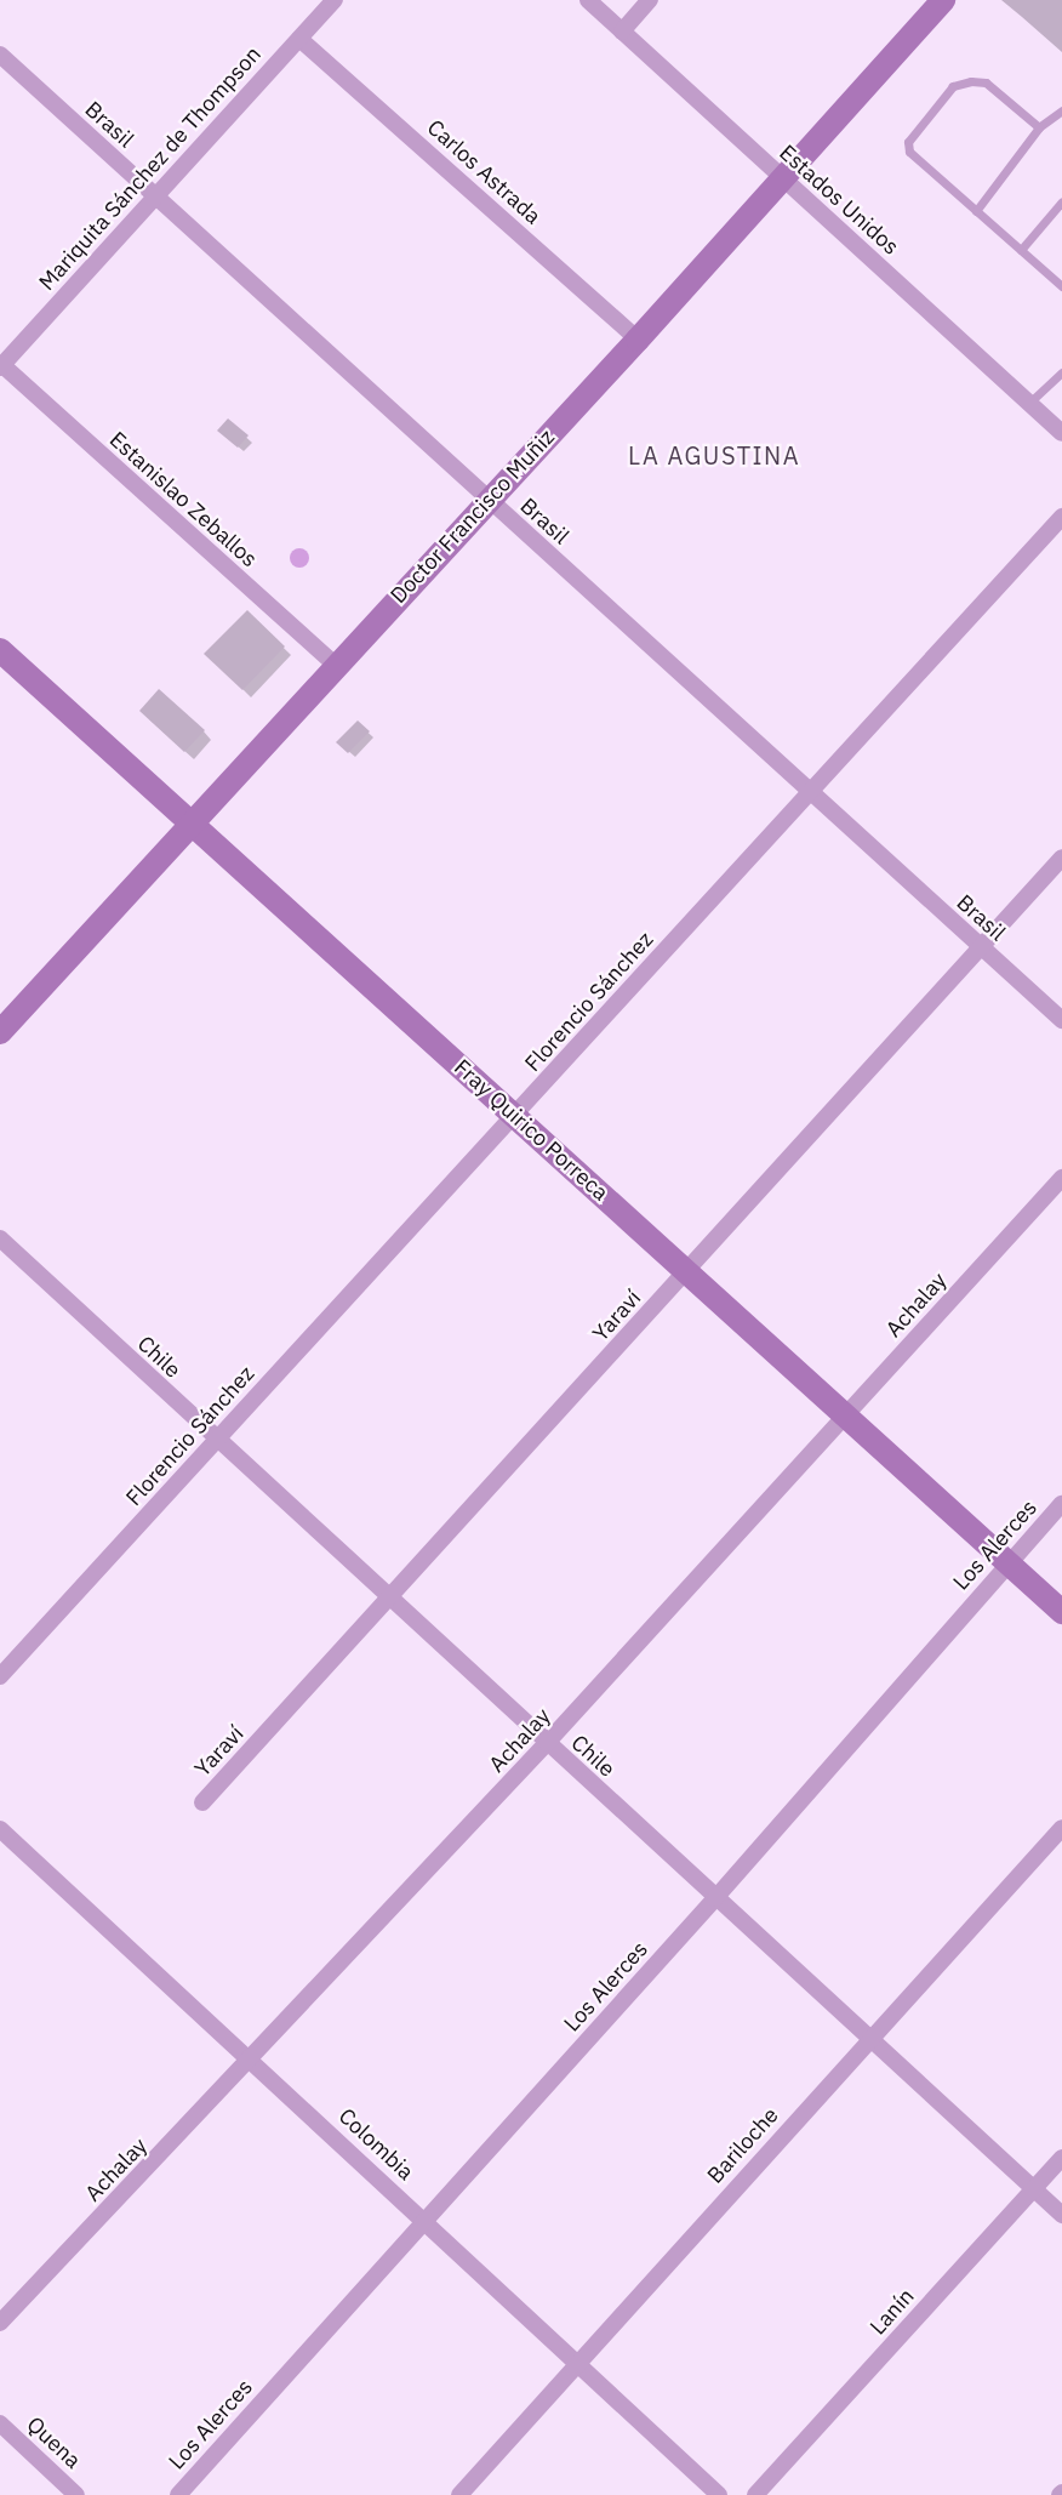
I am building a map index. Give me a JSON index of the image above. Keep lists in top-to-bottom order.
{
  "streets": {
    "main road": ["Doctor Francisco Muñiz", "Fray Quirico Porreca"],
    "street": [
      "Brasil",
      "Mariquita Sánchez de Thompson",
      "Carlos Astrada",
      "Estados Unidos",
      "Estanislao Zeballos",
      "Florencio Sánchez",
      "Achalay",
      "Yaraví",
      "Chile",
      "Los Alerces",
      "Colombia",
      "Bariloche",
      "Lanín",
      "Quena"
    ]
  },
  "crossings": [
    ["Brasil", "Mariquita Sánchez de Thompson"],
    ["Brasil", "Doctor Francisco Muñiz"],
    ["Brasil", "Florencio Sánchez"],
    ["Brasil", "Yaraví"],
    ["Mariquita Sánchez de Thompson", "Carlos Astrada"],
    ["Mariquita Sánchez de Thompson", "Estanislao Zeballos"],
    ["Carlos Astrada", "Doctor Francisco Muñiz"],
    ["Estados Unidos", "Doctor Francisco Muñiz"],
    ["Estanislao Zeballos", "Doctor Francisco Muñiz"],
    ["Doctor Francisco Muñiz", "Fray Quirico Porreca"],
    ["Florencio Sánchez", "Fray Quirico Porreca"],
    ["Florencio Sánchez", "Chile"],
    ["Fray Quirico Porreca", "Achalay"],
    ["Fray Quirico Porreca", "Yaraví"],
    ["Fray Quirico Porreca", "Los Alerces"],
    ["Achalay", "Chile"],
    ["Achalay", "Colombia"],
    ["Yaraví", "Chile"],
    ["Chile", "Los Alerces"],
    ["Chile", "Bariloche"],
    ["Chile", "Lanín"],
    ["Los Alerces", "Colombia"],
    ["Colombia", "Bariloche"]
  ],
  "districts": ["LA AGUSTINA"]
}
